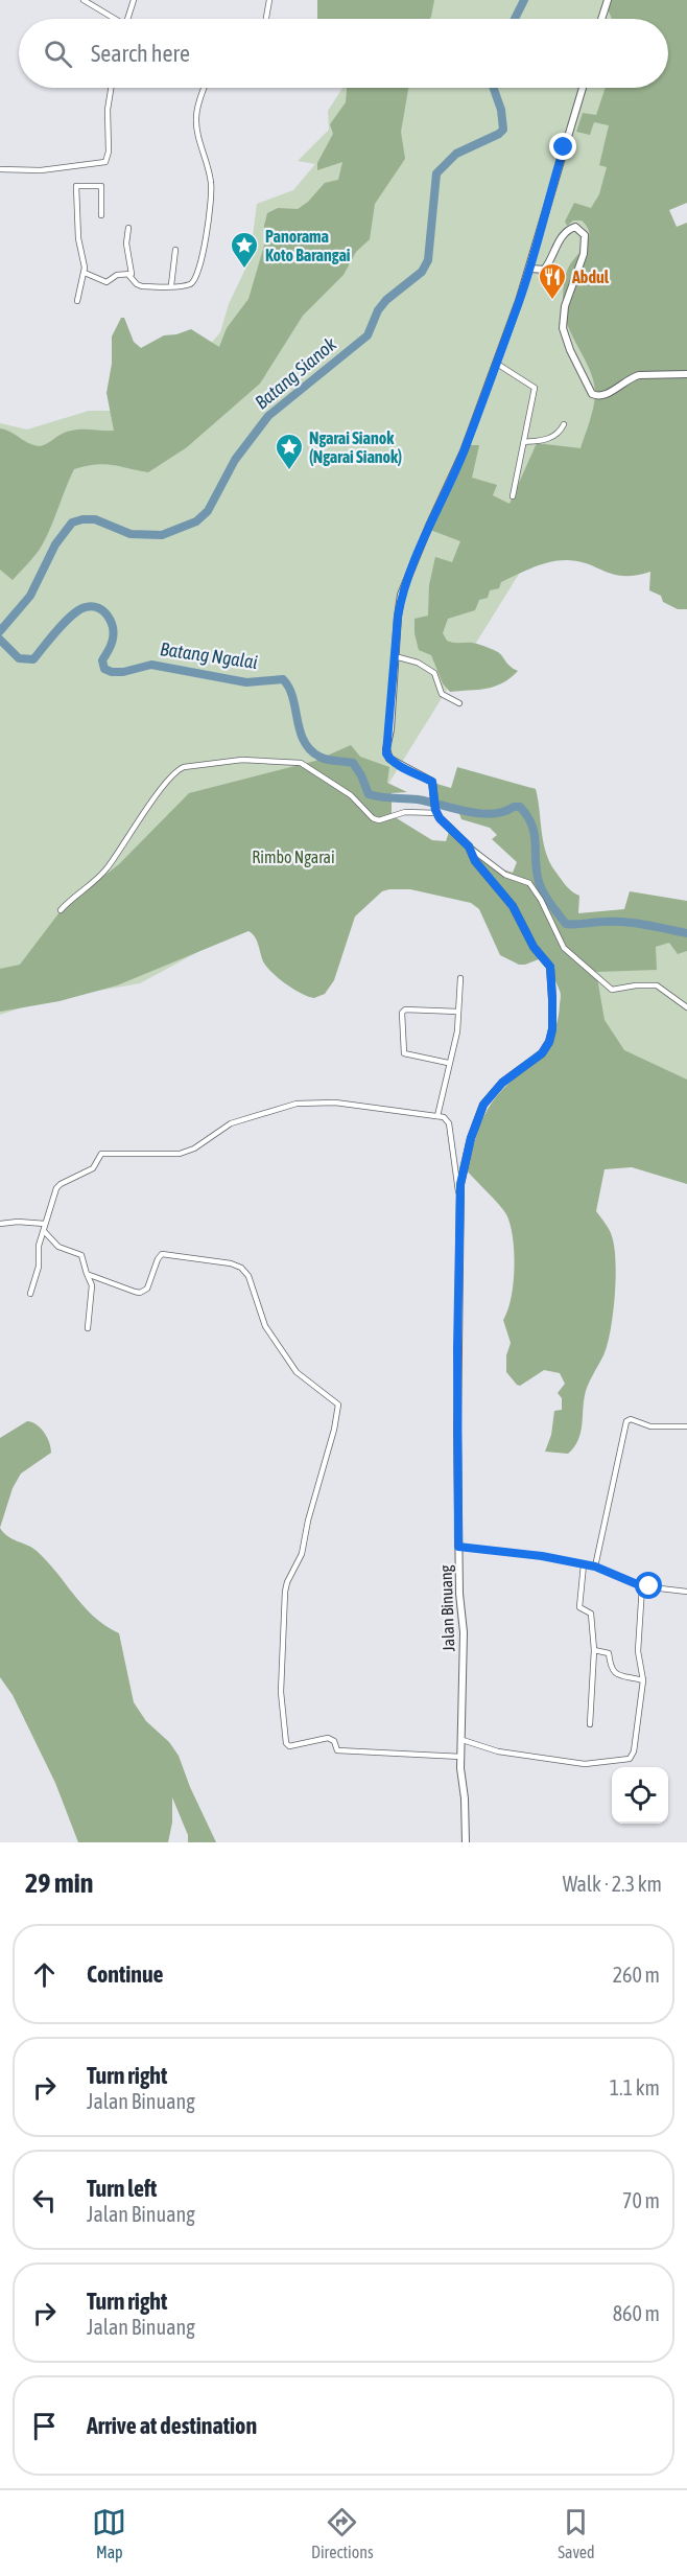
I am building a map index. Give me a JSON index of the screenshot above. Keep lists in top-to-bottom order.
{
  "streets": {
    "main road": ["Jalan Binuang"]
  },
  "water": ["Batang Sianok", "Batang Ngalai"],
  "parks": ["Rimbo Ngarai"],
  "places": {
    "place": ["Panorama Koto Barangai", "Ngarai Sianok (Ngarai Sianok)"],
    "restaurant": ["Abdul"]
  },
  "page": {
    "search": "Search here",
    "heading": ["29 min", "Walk · 2.3 km"],
    "list": [
      ["Continue", "260 m"],
      ["Turn right", "Jalan Binuang", "1.1 km"],
      ["Turn left", "Jalan Binuang", "70 m"],
      ["Turn right", "Jalan Binuang", "860 m"],
      "Arrive at destination"
    ],
    "nav": ["Map", "Directions", "Saved"]
  }
}
